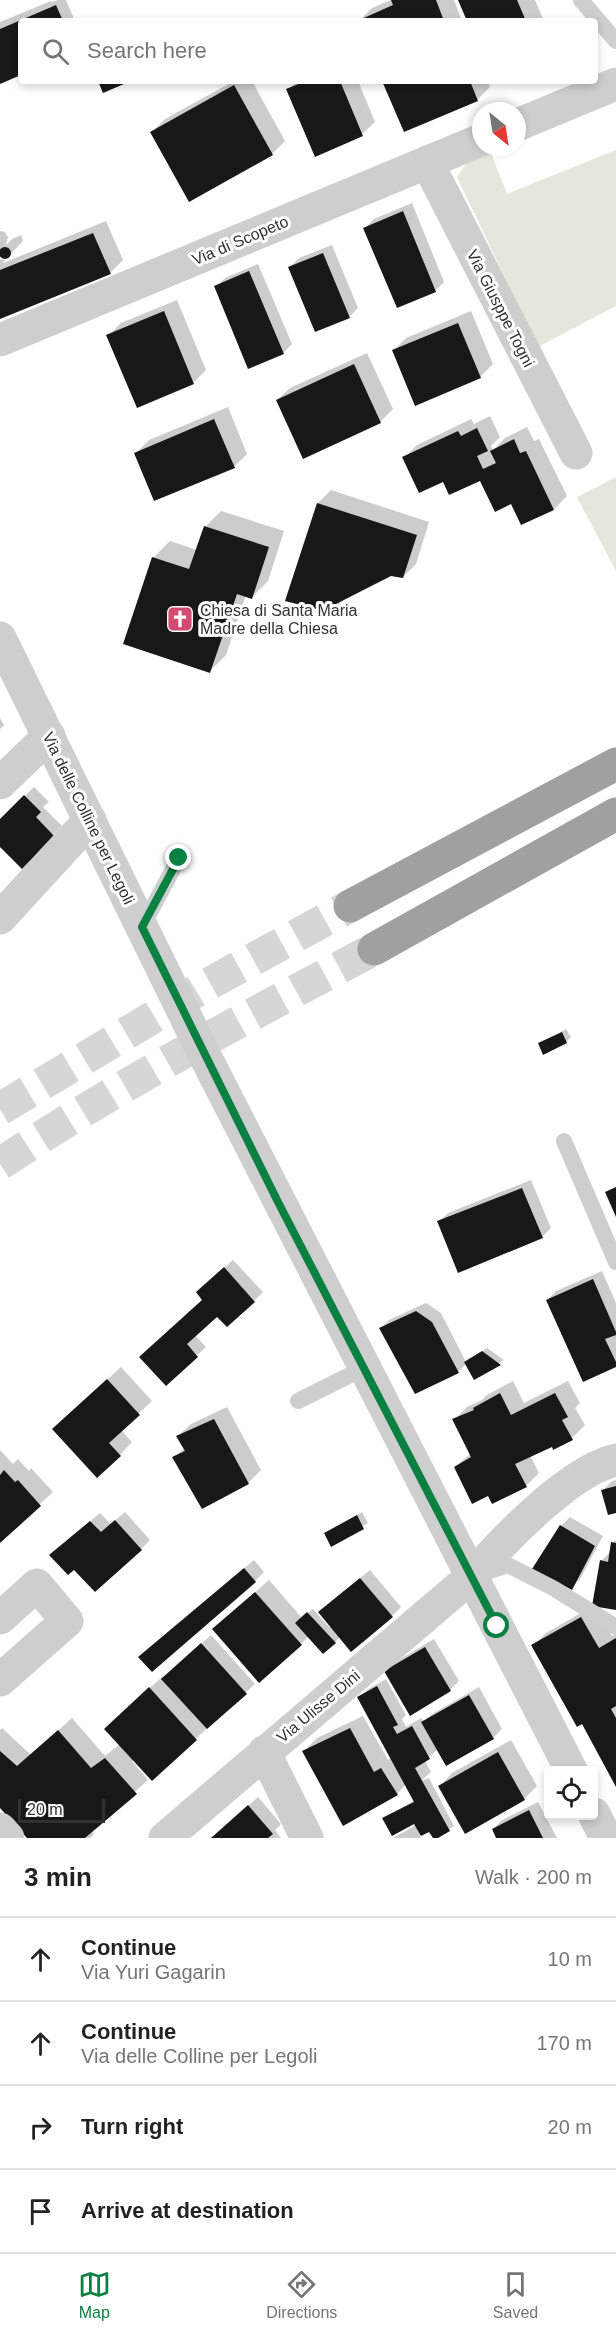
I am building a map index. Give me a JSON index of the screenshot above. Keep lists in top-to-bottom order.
{
  "streets": {
    "street": [
      "Via di Scopeto",
      "Via Giusppe Togni",
      "Via delle Colline per Legoli",
      "Via Ulisse Dini"
    ]
  },
  "crossings": [
    ["Via di Scopeto", "Via Giusppe Togni"],
    ["Via delle Colline per Legoli", "Via Ulisse Dini"]
  ],
  "places": {
    "church": ["Chiesa di Santa Maria Madre della Chiesa"]
  },
  "scale_bar": "20 m",
  "north": "bottom right",
  "page": {
    "search": "Search here",
    "scale": "20 m",
    "heading": ["3 min", "Walk · 200 m"],
    "list": [
      ["Continue", "Via Yuri Gagarin", "10 m"],
      ["Continue", "Via delle Colline per Legoli", "170 m"],
      ["Turn right", "20 m"],
      "Arrive at destination"
    ],
    "nav": ["Map", "Directions", "Saved"]
  }
}
